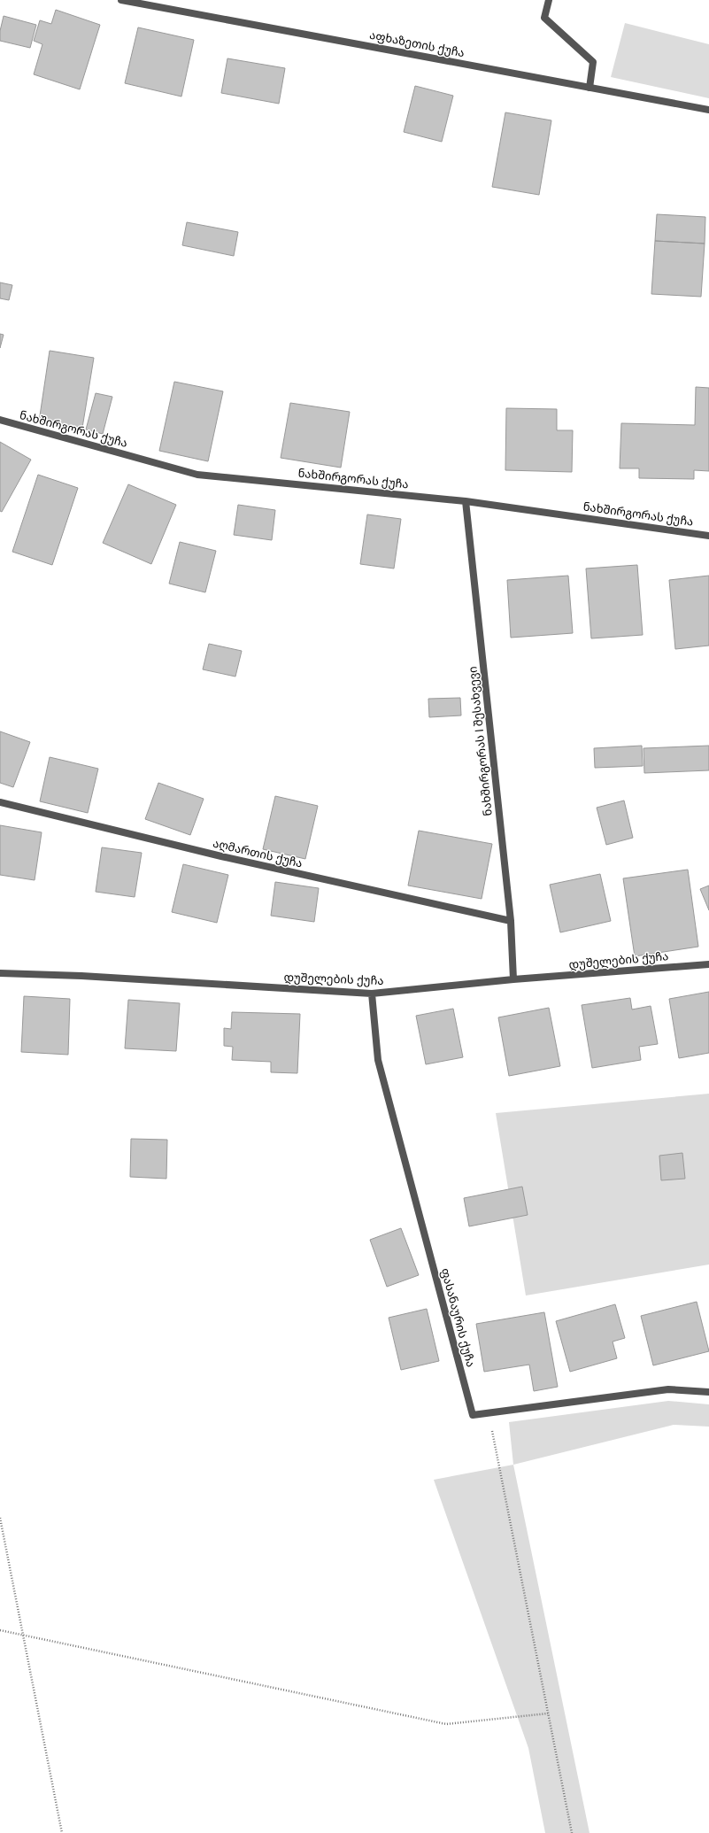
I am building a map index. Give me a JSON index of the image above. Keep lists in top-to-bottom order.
{
  "streets": {
    "street": [
      "აფხაზეთის ქუჩა",
      "ნახშირგორას ქუჩა",
      "ნახშირგორას I შესახვევი",
      "აღმართის ქუჩა",
      "დუშელების ქუჩა",
      "ფასანაურის ქუჩა"
    ]
  },
  "crossings": [
    ["ნახშირგორას ქუჩა", "ნახშირგორას I შესახვევი"],
    ["ნახშირგორას I შესახვევი", "აღმართის ქუჩა"],
    ["ნახშირგორას I შესახვევი", "დუშელების ქუჩა"],
    ["დუშელების ქუჩა", "ფასანაურის ქუჩა"]
  ]
}
